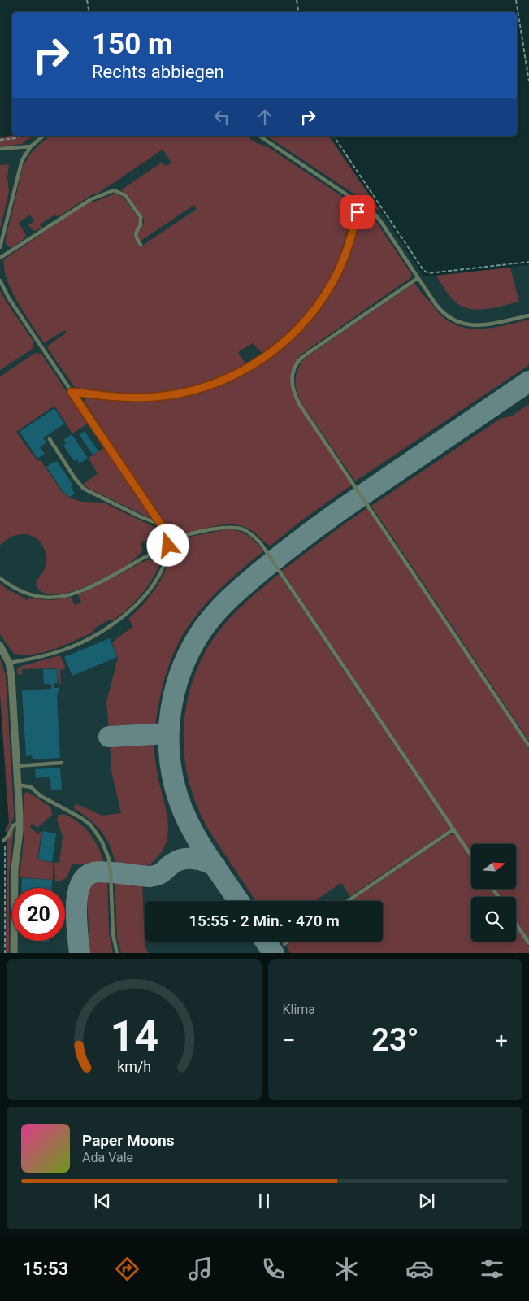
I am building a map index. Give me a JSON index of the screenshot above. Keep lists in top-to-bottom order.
{
  "north": "right",
  "page": {
    "turn": ["150 m", "Rechts abbiegen"],
    "limit": "20",
    "trip": "15:55 · 2 Min. · 470 m",
    "tile": "Klima",
    "heat": ["−", "23°", "+"],
    "song": ["Paper Moons", "Ada Vale"],
    "tabs": "15:53",
    "gauge": ["14", "km/h"]
  }
}
